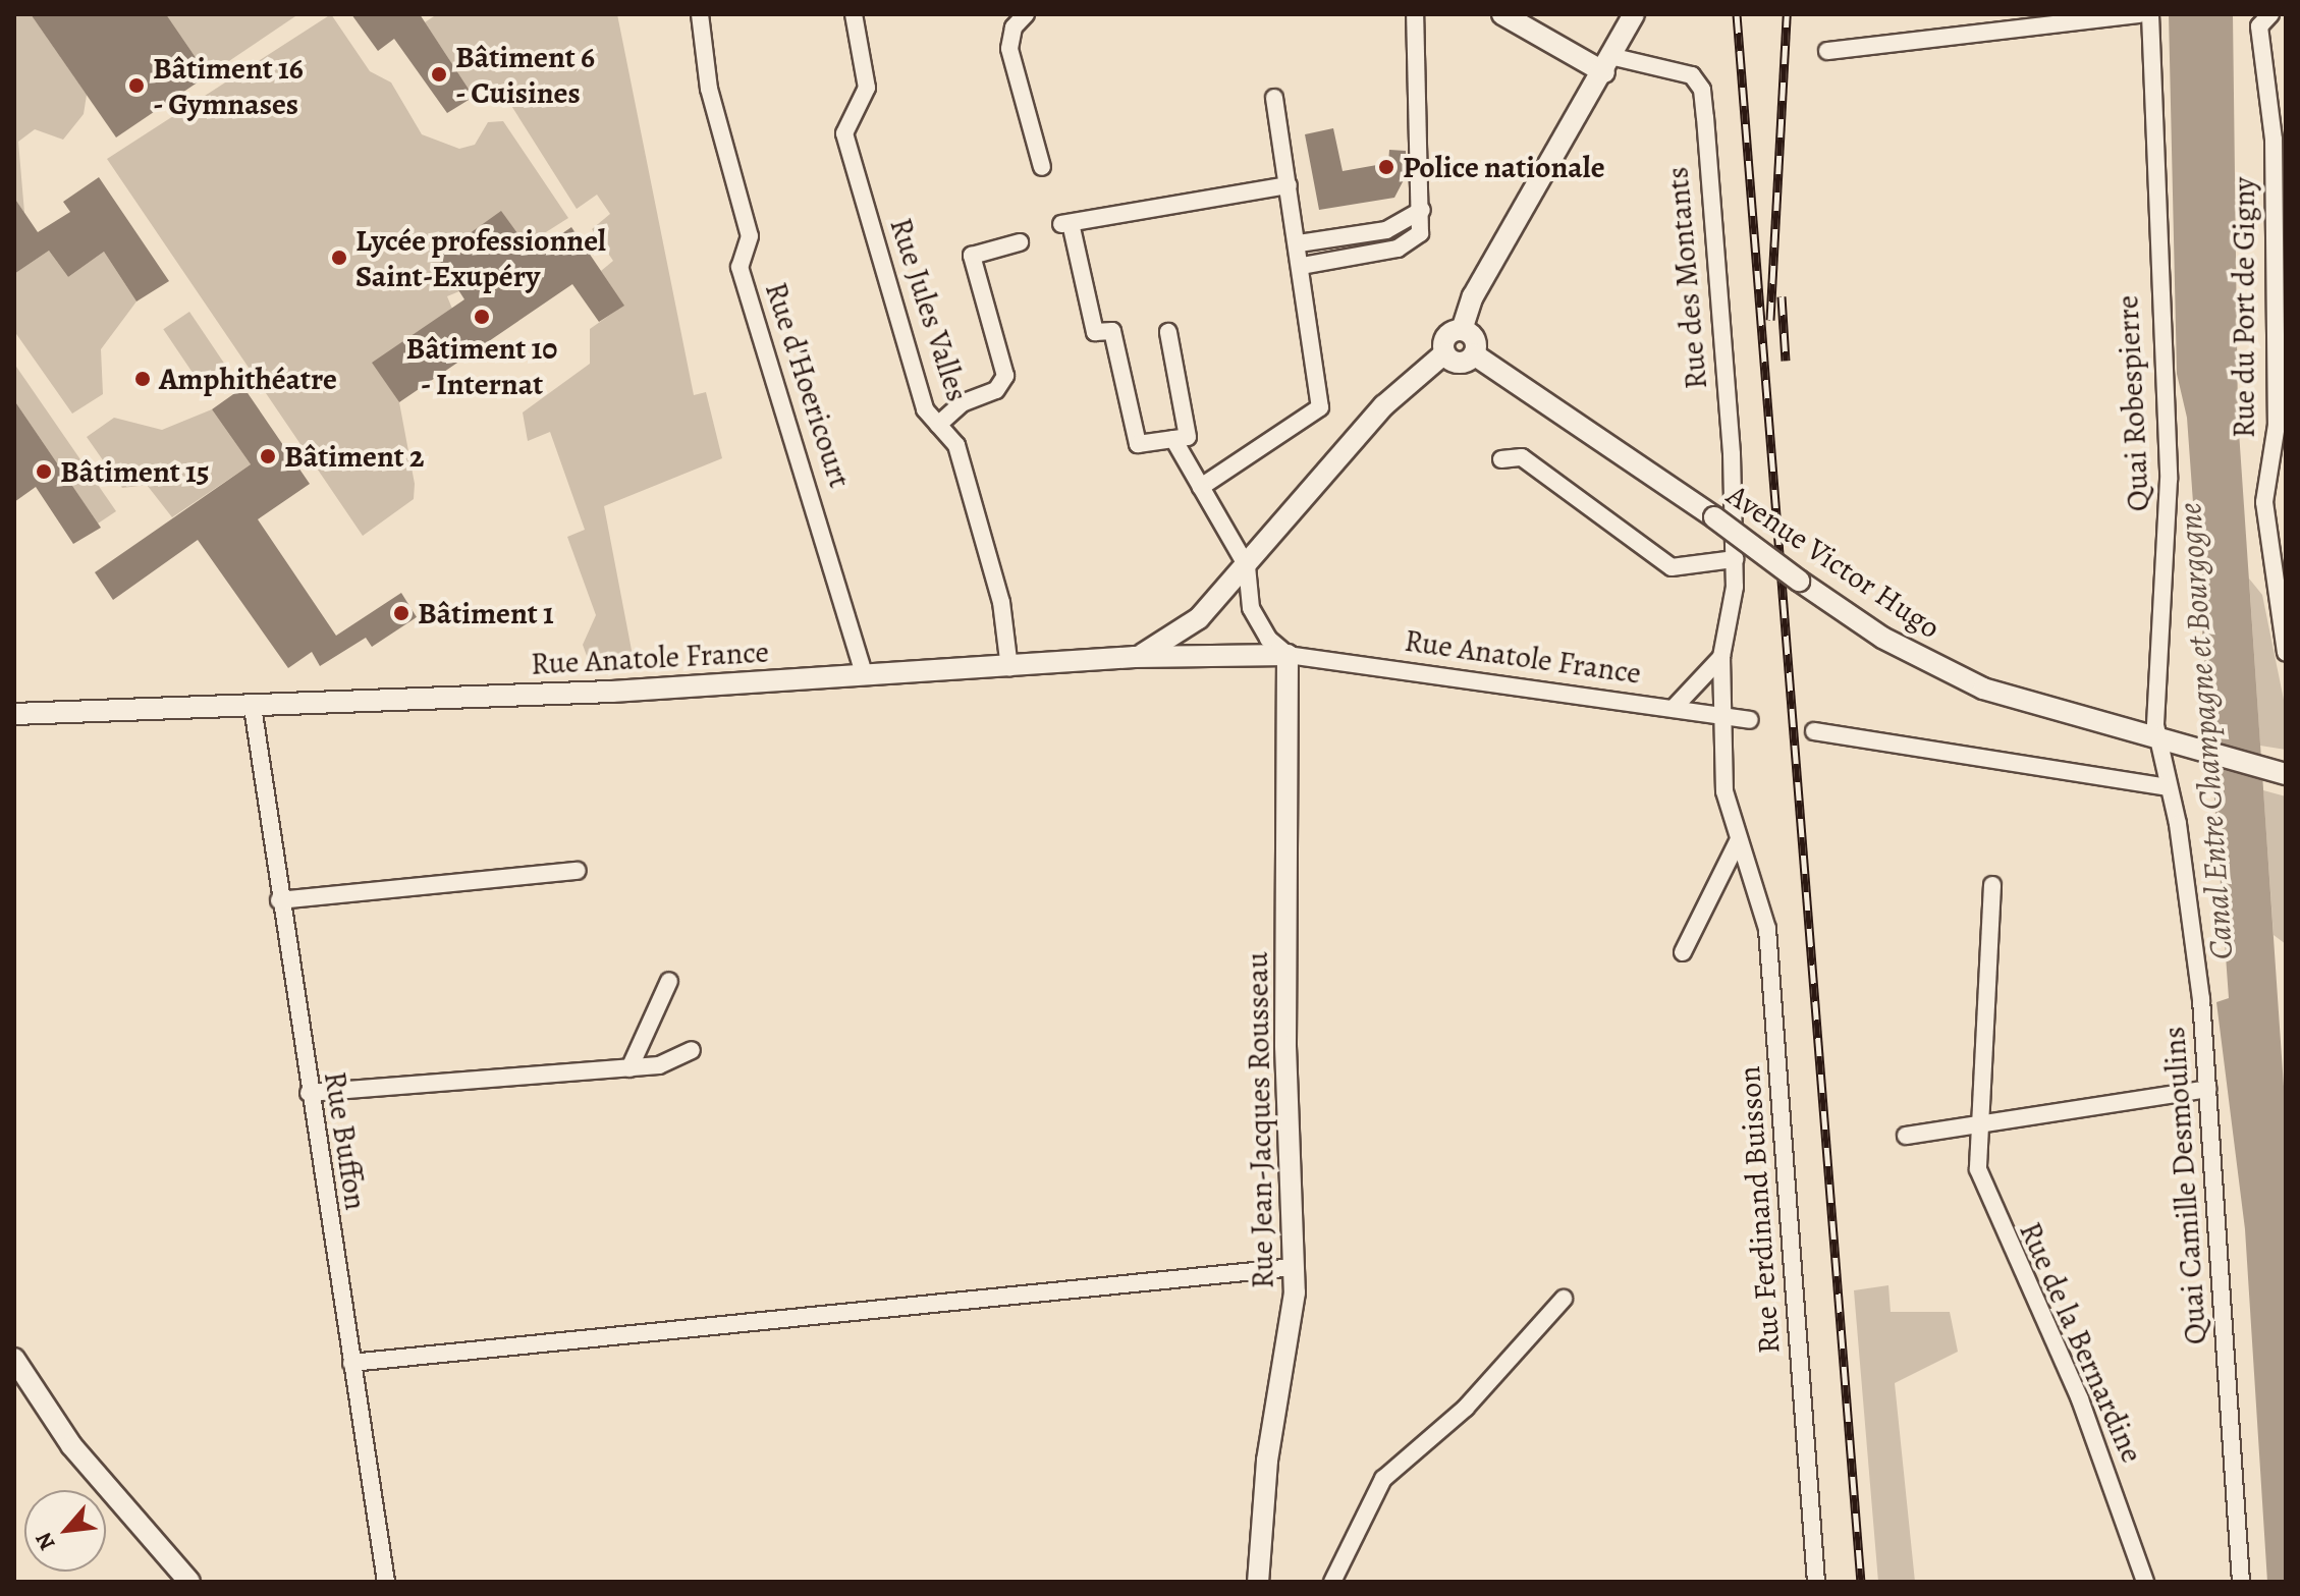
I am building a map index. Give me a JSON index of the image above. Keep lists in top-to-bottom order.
{
  "streets": {
    "street": [
      "Rue des Montants",
      "Rue du Port de Gigny",
      "Rue Jules Valles",
      "Rue d'Hoericourt",
      "Quai Robespierre",
      "Avenue Victor Hugo",
      "Rue Anatole France",
      "Rue Jean-Jacques Rousseau",
      "Rue Buffon",
      "Quai Camille Desmoulins",
      "Rue Ferdinand Buisson",
      "Rue de la Bernardine"
    ]
  },
  "crossings": [
    ["Rue des Montants", "Rue Anatole France"],
    ["Rue des Montants", "Rue Ferdinand Buisson"],
    ["Rue Jules Valles", "Rue Anatole France"],
    ["Rue d'Hoericourt", "Rue Anatole France"],
    ["Quai Robespierre", "Avenue Victor Hugo"],
    ["Quai Robespierre", "Quai Camille Desmoulins"],
    ["Rue Anatole France", "Rue Jean-Jacques Rousseau"],
    ["Rue Anatole France", "Rue Buffon"],
    ["Rue Anatole France", "Rue Ferdinand Buisson"]
  ],
  "water": ["Canal Entre Champagne et Bourgogne"],
  "places": [
    "Bâtiment 6 - Cuisines",
    "Bâtiment 16 - Gymnases",
    "Police nationale",
    "Lycée professionnel Saint-Exupéry",
    "Bâtiment 10 - Internat",
    "Amphithéatre",
    "Bâtiment 2",
    "Bâtiment 15",
    "Bâtiment 1"
  ],
  "north": "bottom left"
}
